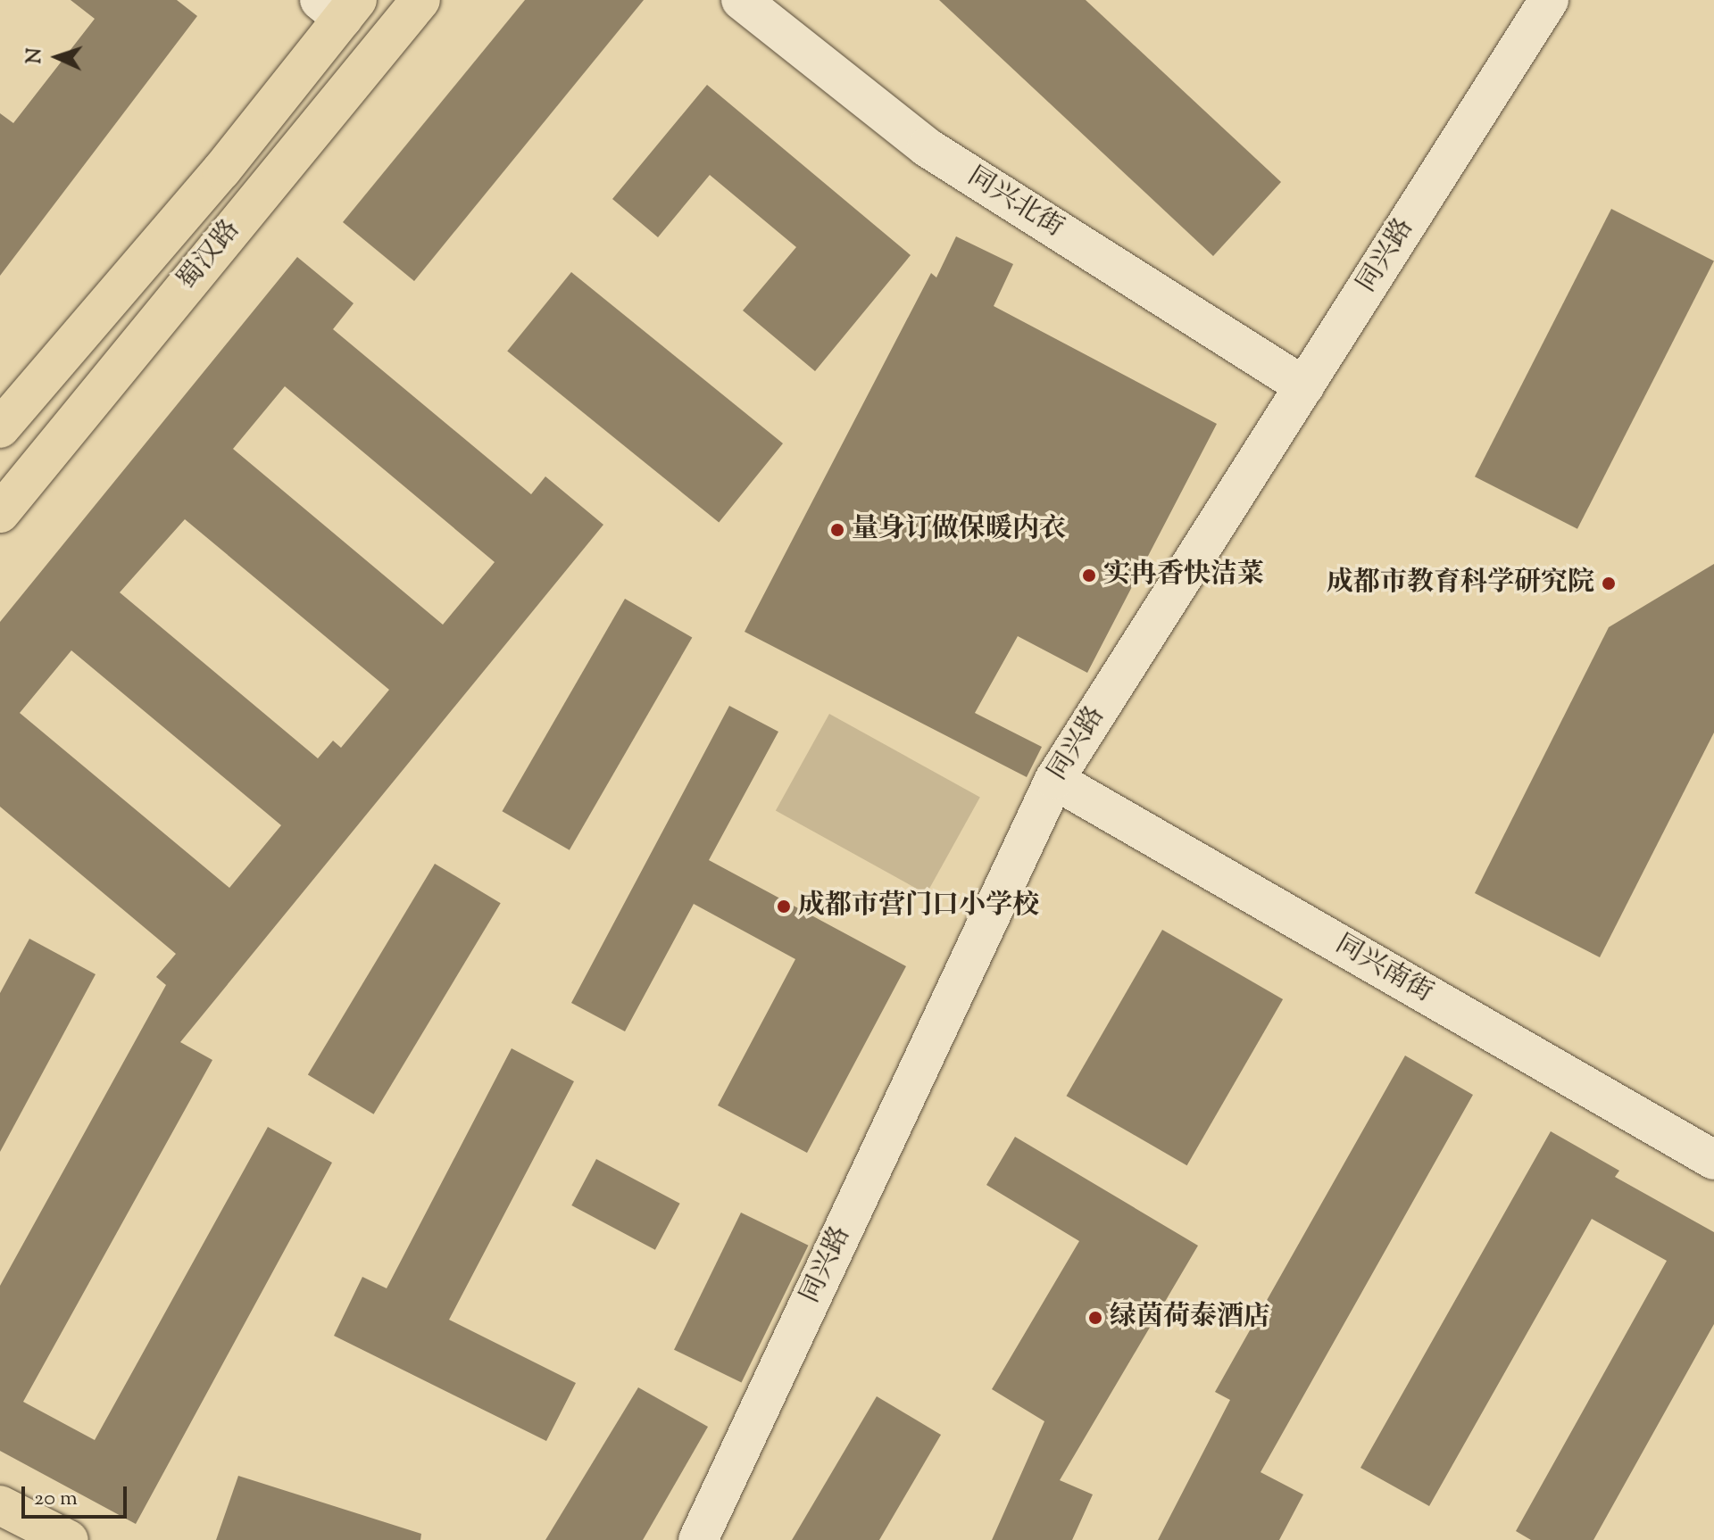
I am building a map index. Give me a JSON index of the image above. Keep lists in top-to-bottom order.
{
  "streets": {
    "main road": ["蜀汉路"],
    "street": ["同兴北街", "同兴路", "同兴南街"]
  },
  "crossings": [
    ["同兴北街", "同兴路"],
    ["同兴路", "同兴南街"]
  ],
  "places": [
    "量身订做保暖内衣",
    "实冉香快洁菜",
    "成都市教育科学研究院",
    "成都市营门口小学校",
    "绿茵荷泰酒店"
  ],
  "scale_bar": "20 m",
  "north": "left"
}
